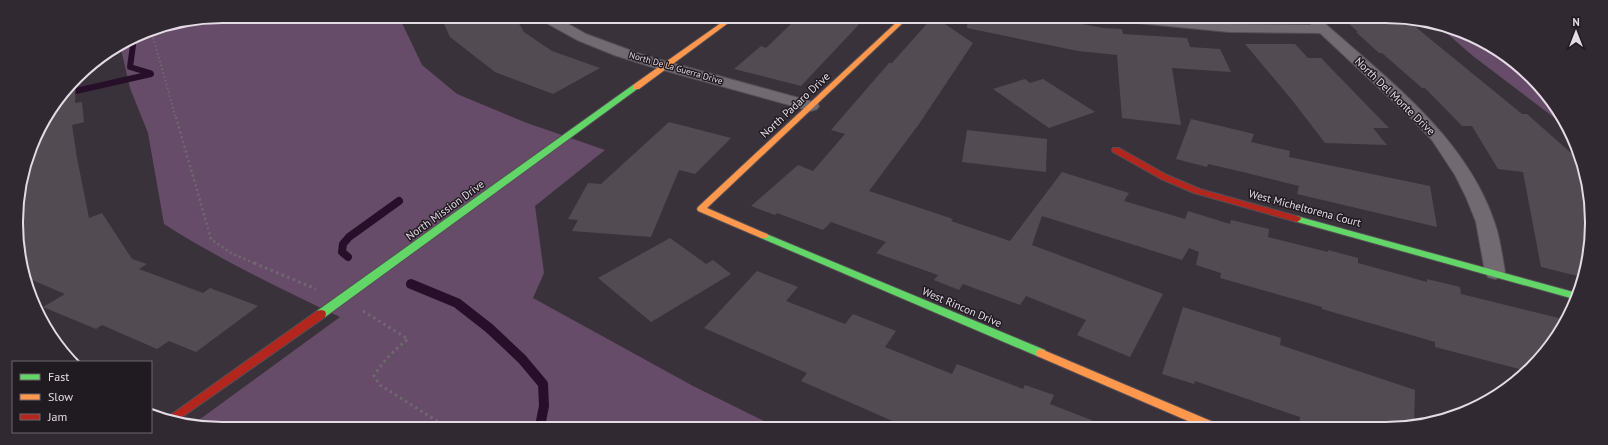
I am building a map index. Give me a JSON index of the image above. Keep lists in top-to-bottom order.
{
  "streets": {
    "street": [
      "North De La Guerra Drive",
      "North Del Monte Drive",
      "North Padaro Drive",
      "West Micheltorena Court",
      "North Mission Drive",
      "West Rincon Drive"
    ]
  },
  "crossings": [
    ["North De La Guerra Drive", "North Padaro Drive"],
    ["North De La Guerra Drive", "North Mission Drive"],
    ["North Del Monte Drive", "West Micheltorena Court"],
    ["North Padaro Drive", "West Rincon Drive"]
  ],
  "legend": ["Fast", "Slow", "Jam"],
  "north": "top"
}
